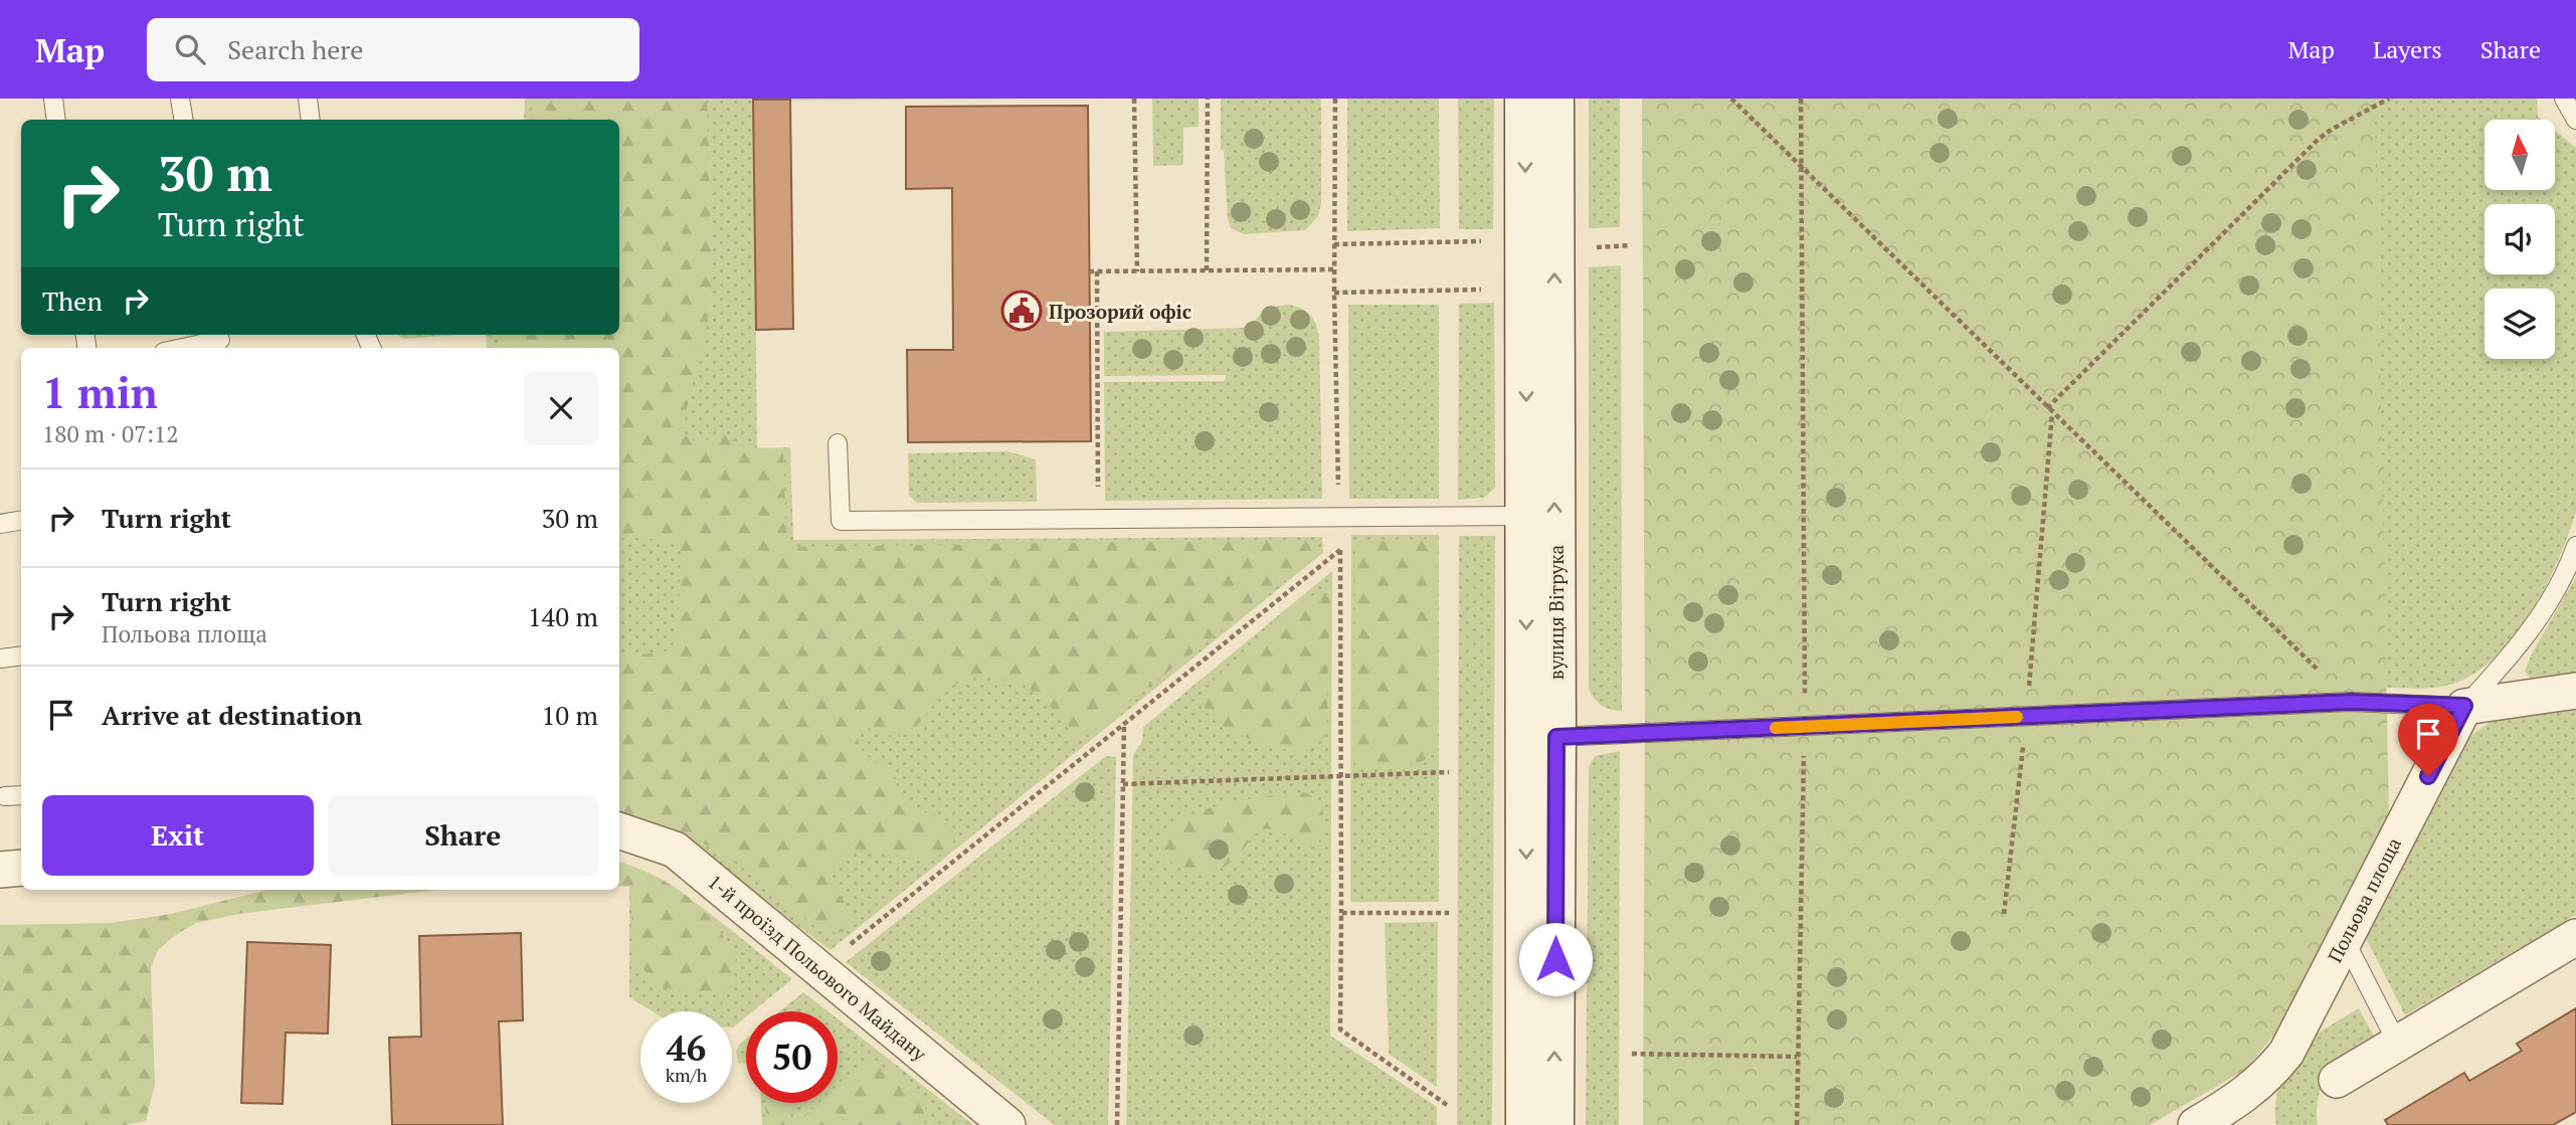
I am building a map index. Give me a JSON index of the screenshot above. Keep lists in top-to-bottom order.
{
  "streets": {
    "main road": ["вулиця Вітрука"],
    "street": ["Польова площа", "1-й проїзд Польового Майдану"]
  },
  "places": {
    "public building": ["Прозорий офіс"]
  },
  "north": "top",
  "page": {
    "header": "Map",
    "search": "Search here",
    "nav": ["Map", "Layers", "Share"],
    "turn": ["30 m", "Turn right"],
    "then": "Then",
    "heading": ["1 min", "180 m · 07:12"],
    "list": [
      {
        "name": "Turn right",
        "value": "30 m"
      },
      {
        "name": "Turn right",
        "note": "Польова площа",
        "value": "140 m"
      },
      {
        "name": "Arrive at destination",
        "value": "10 m"
      }
    ],
    "buttons": ["Exit", "Share"],
    "speed": "46 km/h",
    "limit": "50"
  }
}
